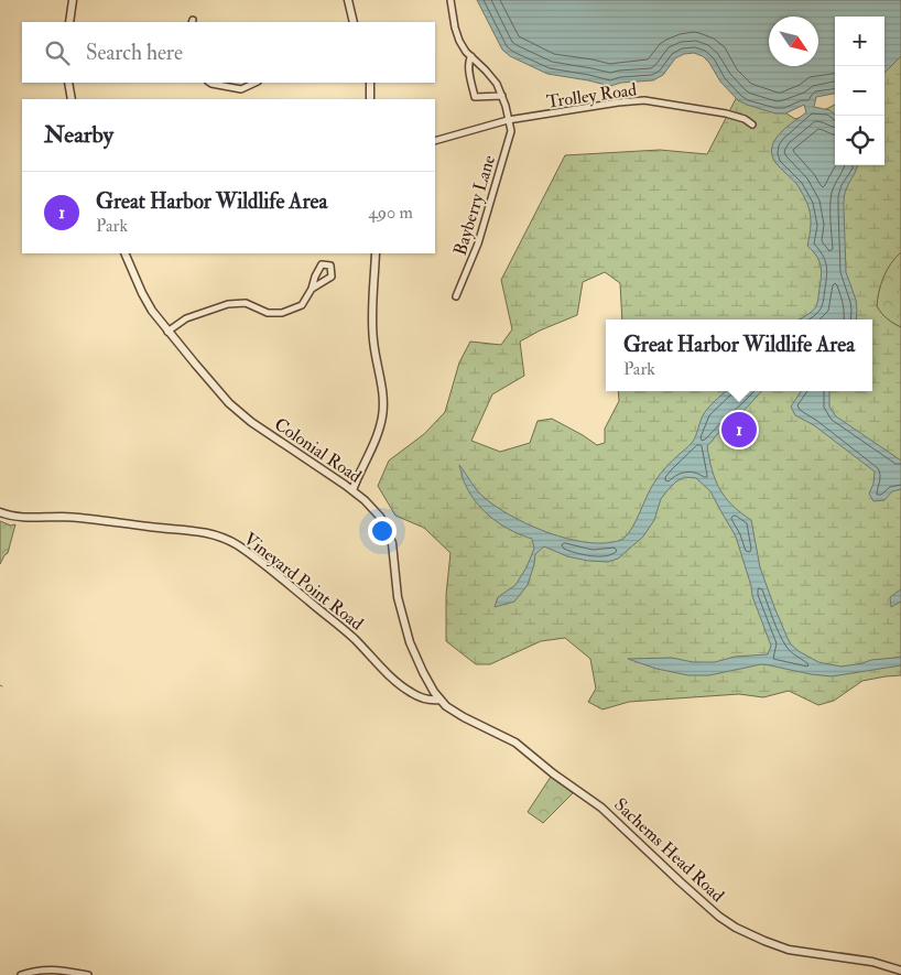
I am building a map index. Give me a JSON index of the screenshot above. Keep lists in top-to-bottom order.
{
  "streets": {
    "street": [
      "Trolley Road",
      "Bayberry Lane",
      "Colonial Road",
      "Vineyard Point Road",
      "Sachems Head Road"
    ]
  },
  "crossings": [
    ["Trolley Road", "Bayberry Lane"],
    ["Colonial Road", "Vineyard Point Road"],
    ["Colonial Road", "Sachems Head Road"],
    ["Vineyard Point Road", "Sachems Head Road"]
  ],
  "north": "bottom right",
  "page": {
    "map_buttons": ["+", "−"],
    "search": "Search here",
    "heading": "Nearby",
    "list": [
      {
        "mark": "1",
        "name": "Great Harbor Wildlife Area",
        "note": "Park",
        "value": "490 m"
      }
    ],
    "popup": ["Great Harbor Wildlife Area", "Park"],
    "pins": "1"
  }
}
